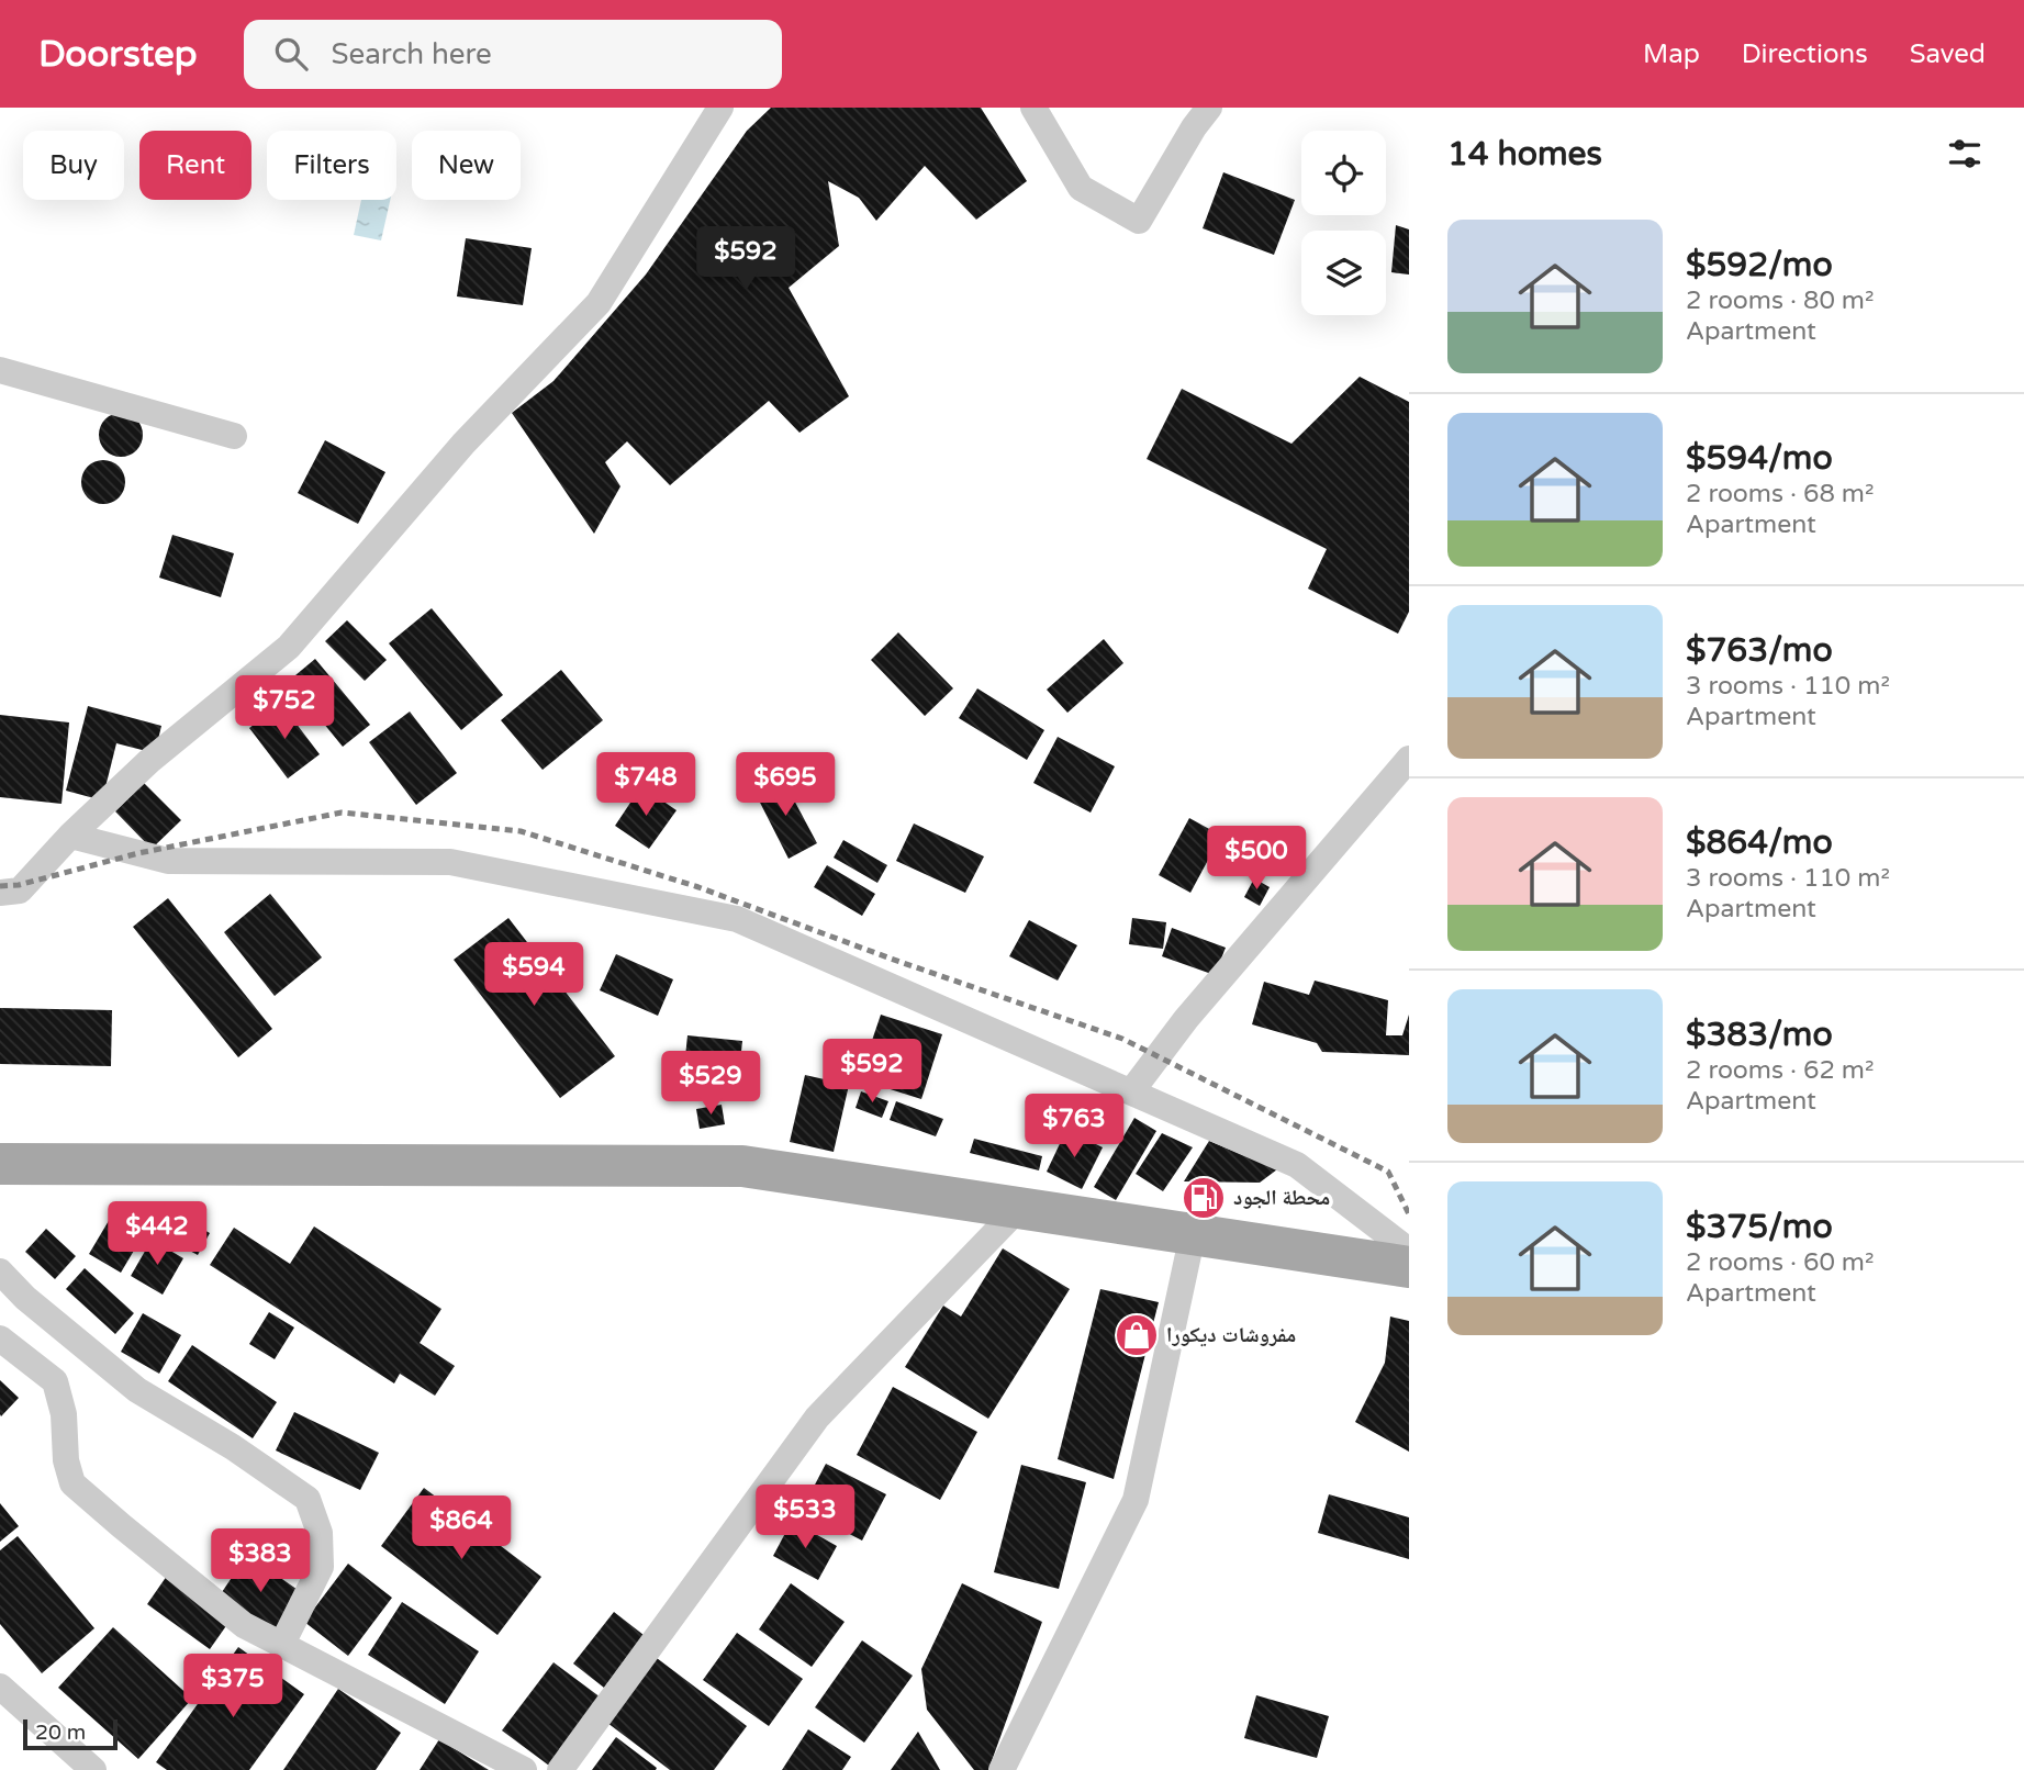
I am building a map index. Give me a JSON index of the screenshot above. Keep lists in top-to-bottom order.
{
  "places": {
    "fuel station": ["محطة الجود"],
    "shop": ["مفروشات ديكورا"]
  },
  "scale_bar": "20 m",
  "page": {
    "header": "Doorstep",
    "search": "Search here",
    "nav": ["Map", "Directions", "Saved"],
    "heading": "14 homes",
    "chip": [
      "Buy",
      "Rent",
      "Filters",
      "New"
    ],
    "list": [
      {
        "name": "$592/mo",
        "note": "2 rooms · 80 m² · Apartment"
      },
      {
        "name": "$594/mo",
        "note": "2 rooms · 68 m² · Apartment"
      },
      {
        "name": "$763/mo",
        "note": "3 rooms · 110 m² · Apartment"
      },
      {
        "name": "$864/mo",
        "note": "3 rooms · 110 m² · Apartment"
      },
      {
        "name": "$383/mo",
        "note": "2 rooms · 62 m² · Apartment"
      },
      {
        "name": "$375/mo",
        "note": "2 rooms · 60 m² · Apartment"
      }
    ],
    "price": [
      "$592",
      "$752",
      "$748",
      "$695",
      "$500",
      "$594",
      "$592",
      "$529",
      "$763",
      "$442",
      "$533",
      "$864",
      "$383",
      "$375"
    ],
    "scale": "20 m"
  }
}
